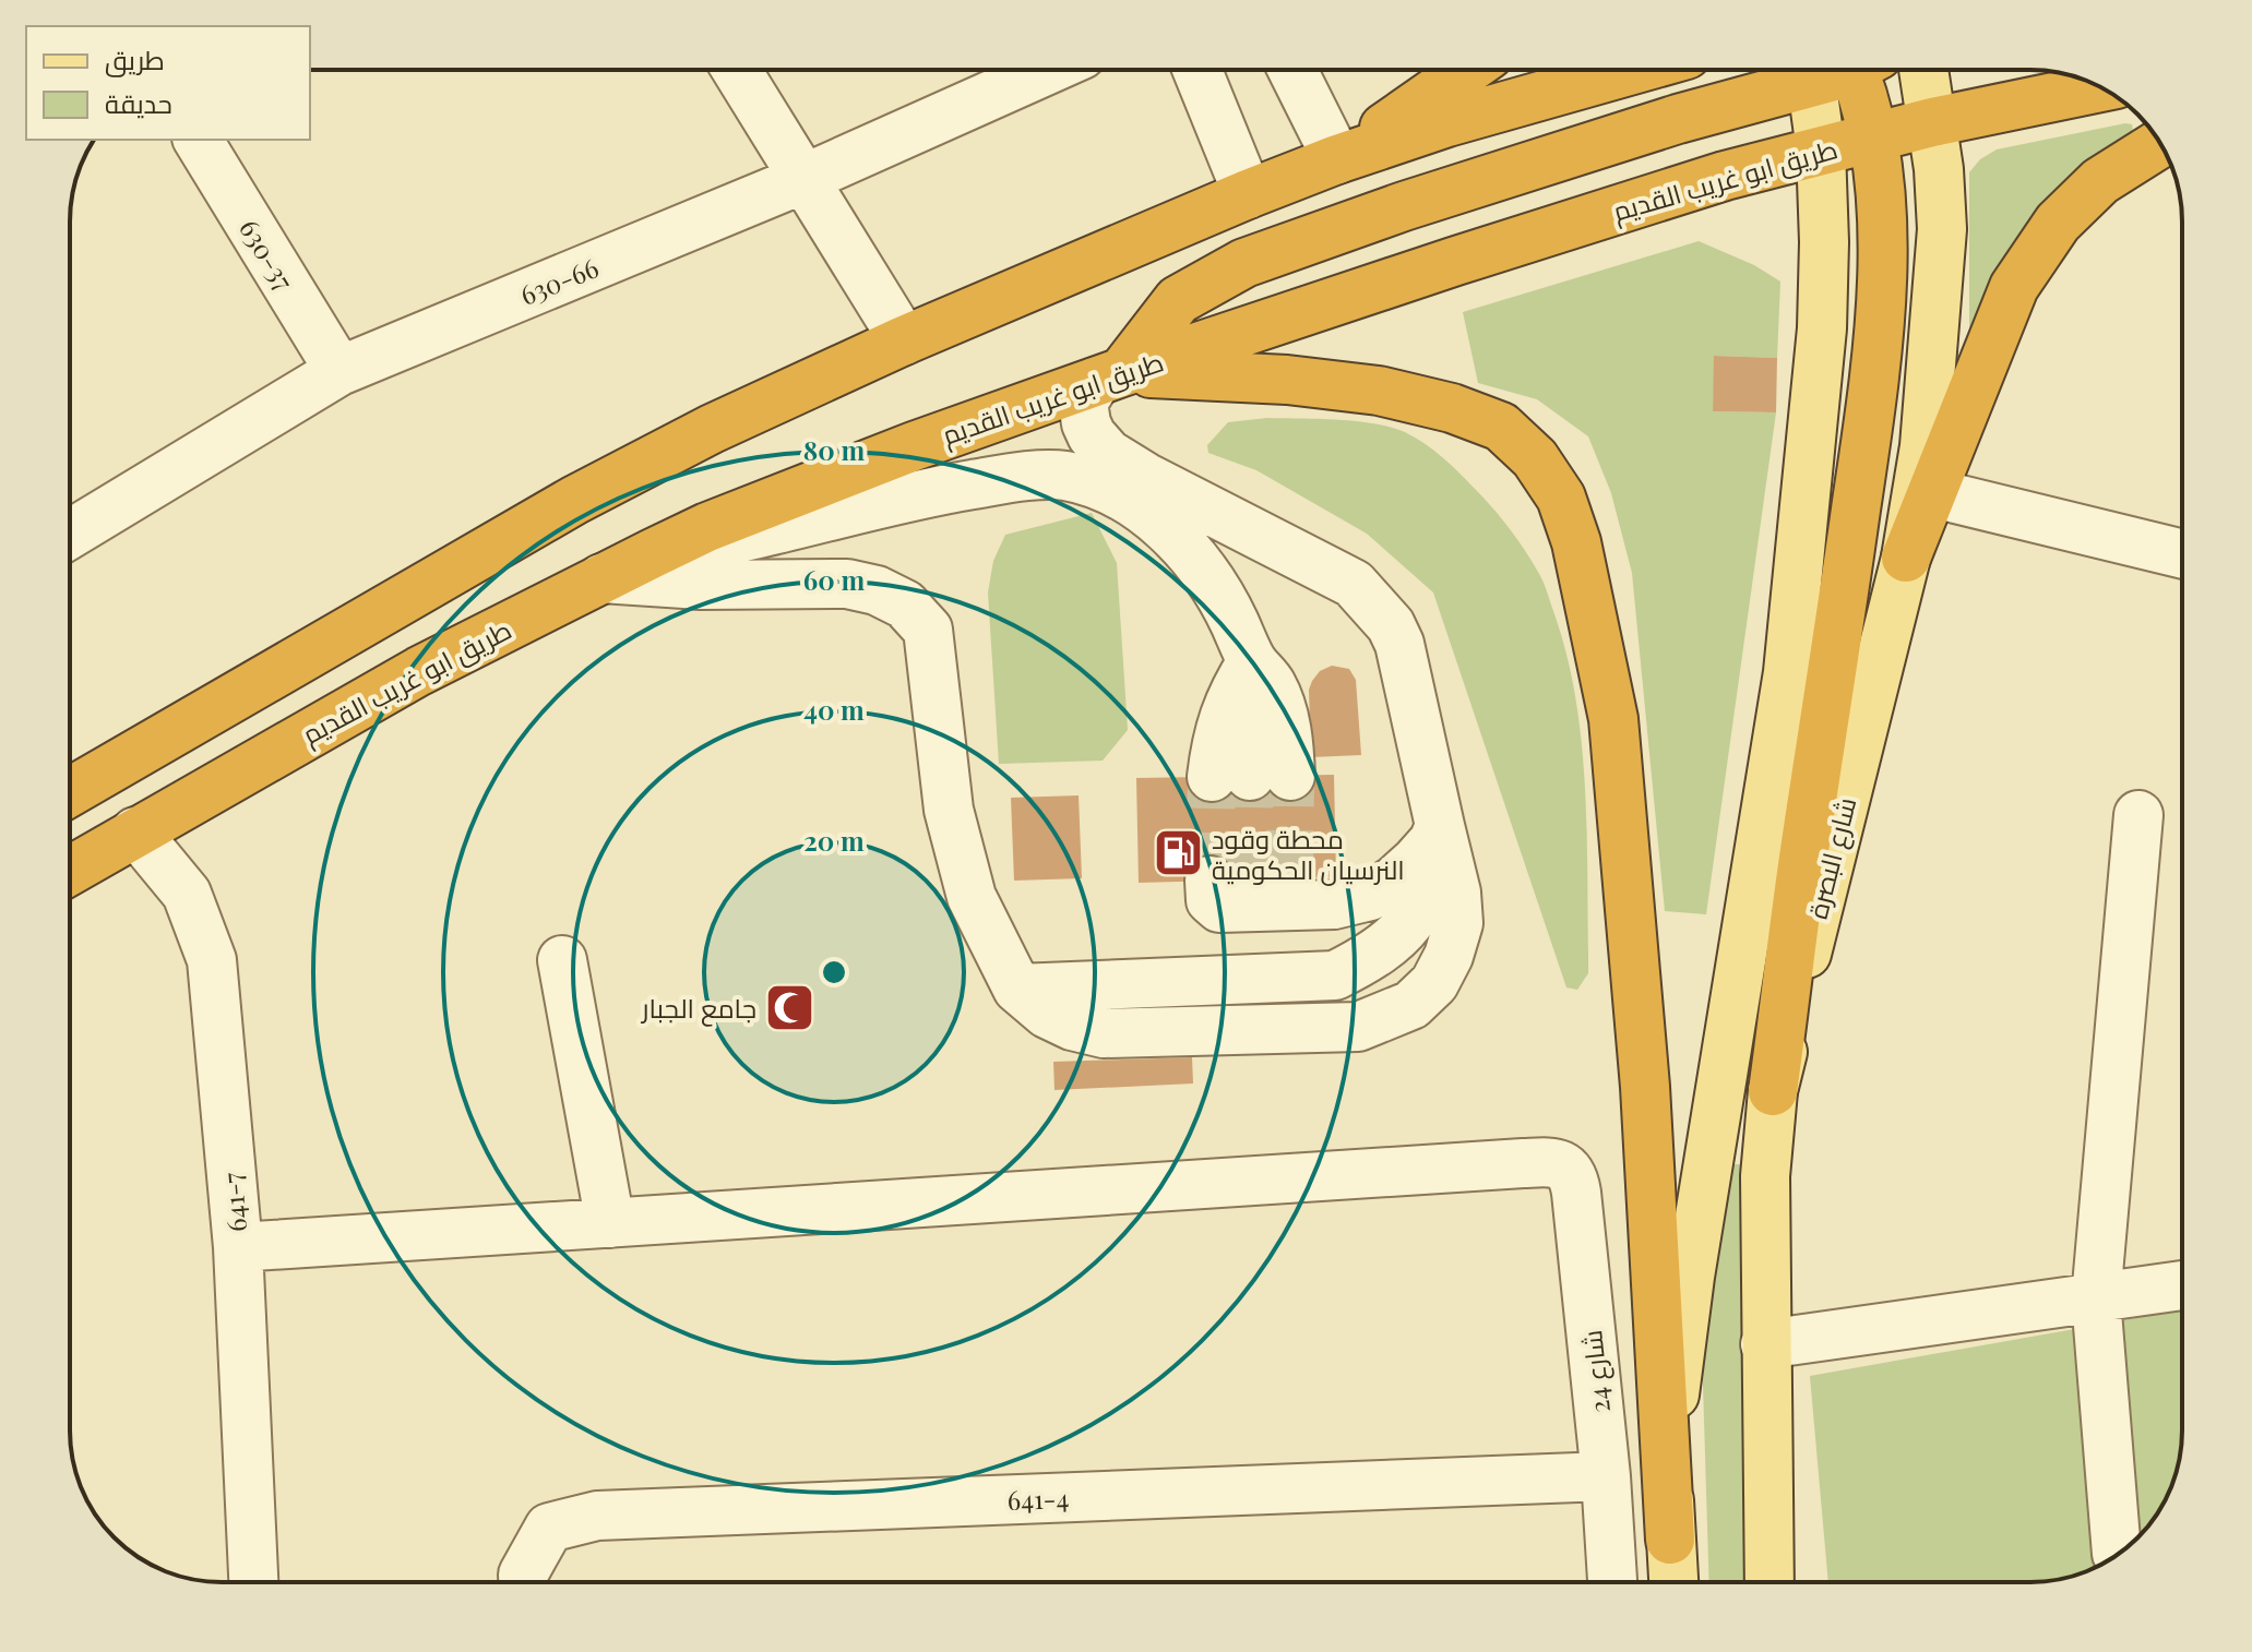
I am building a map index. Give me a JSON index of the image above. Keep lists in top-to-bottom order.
{
  "streets": {
    "highway": ["طريق ابو غريب القديم"],
    "main road": ["شارع البصرة"],
    "street": [
      "630-37",
      "630-66",
      "641-7",
      "شارع 24",
      "641-4"
    ]
  },
  "crossings": [
    ["طريق ابو غريب القديم", "شارع البصرة"],
    ["طريق ابو غريب القديم", "641-7"],
    ["630-37", "630-66"],
    ["شارع 24", "641-4"]
  ],
  "places": {
    "fuel station": ["محطة وقود النرسيان الحكومية"],
    "mosque": ["جامع الجبار"]
  },
  "legend": ["طريق", "حديقة"],
  "rings": [
    "80 m",
    "60 m",
    "40 m",
    "20 m"
  ]
}
